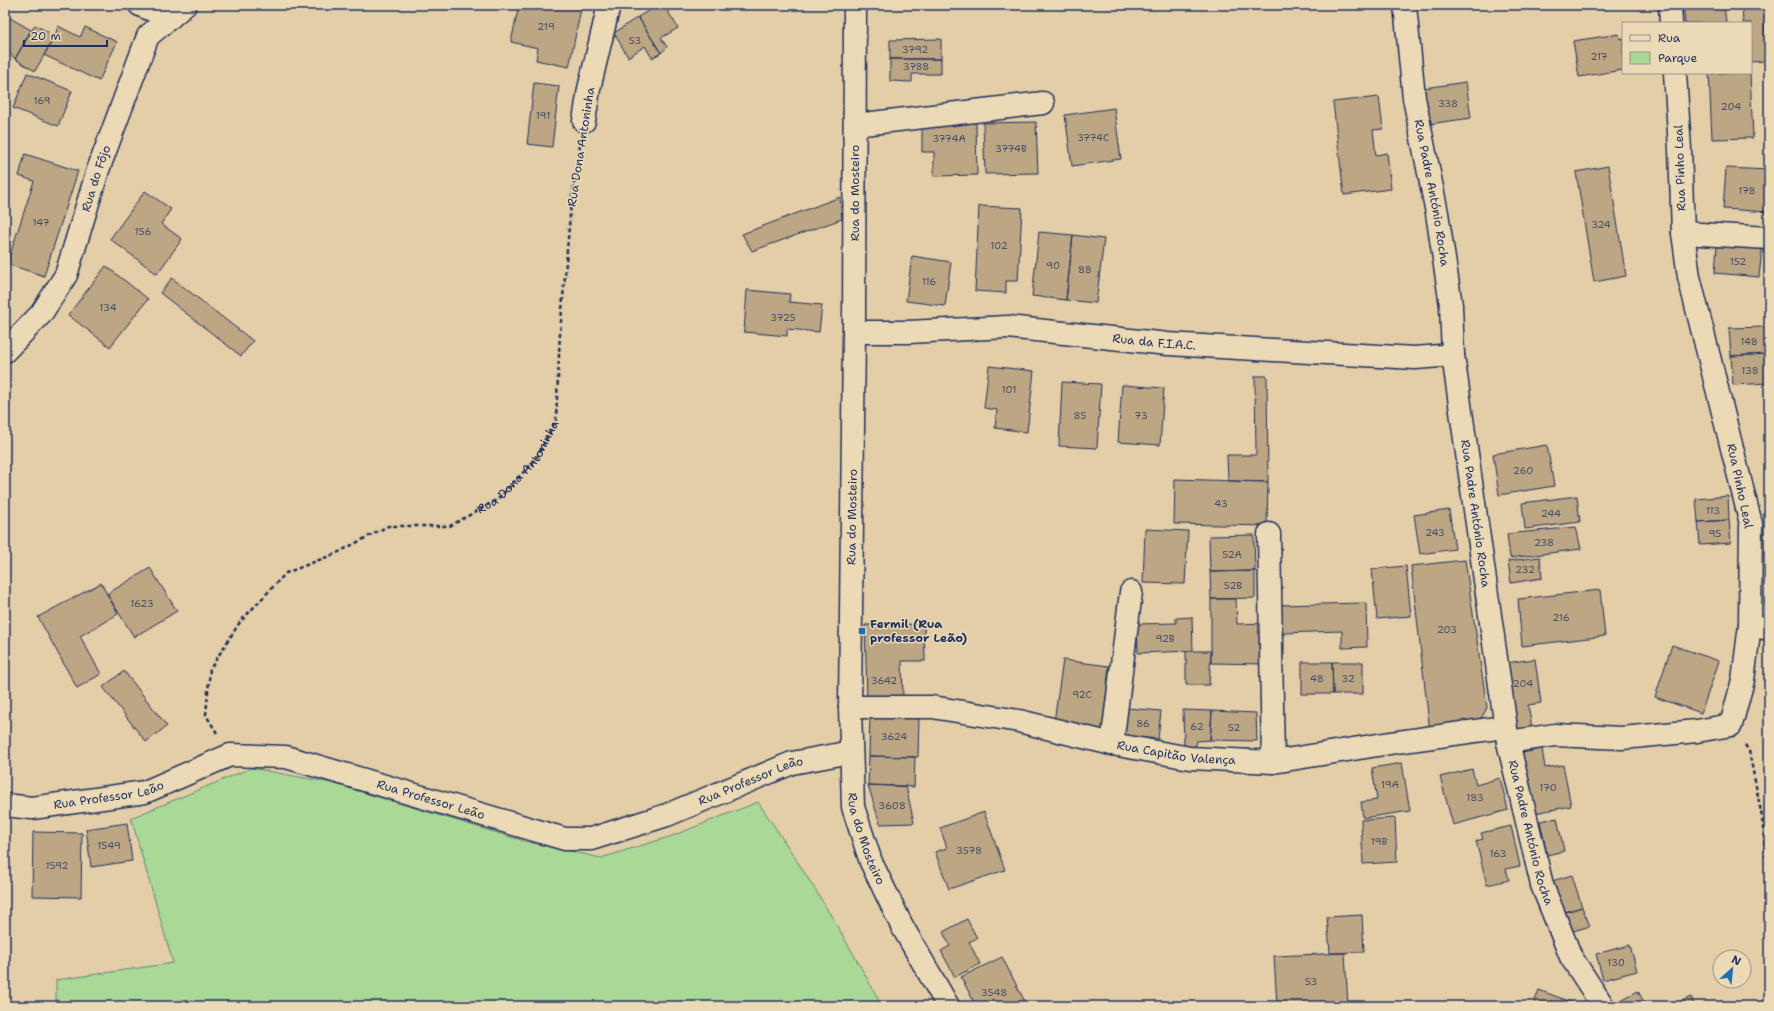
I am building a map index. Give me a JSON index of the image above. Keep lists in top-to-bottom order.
{
  "streets": {
    "street": [
      "Rua Dona Antoninha",
      "Rua Pinho Leal",
      "Rua do Fôjo",
      "Rua do Mosteiro",
      "Rua Padre António Rocha",
      "Rua da F.I.A.C.",
      "Rua Capitão Valença",
      "Rua Professor Leão"
    ]
  },
  "crossings": [
    ["Rua Dona Antoninha", "Rua Professor Leão"],
    ["Rua do Mosteiro", "Rua da F.I.A.C."],
    ["Rua do Mosteiro", "Rua Capitão Valença"],
    ["Rua do Mosteiro", "Rua Professor Leão"],
    ["Rua Padre António Rocha", "Rua da F.I.A.C."],
    ["Rua Padre António Rocha", "Rua Capitão Valença"]
  ],
  "places": {
    "transit": ["Fermil (Rua professor Leão)"]
  },
  "house_numbers": [
    "219",
    "53",
    "3792",
    "217",
    "3788",
    "169",
    "338",
    "204",
    "191",
    "3774C",
    "3774A",
    "3774B",
    "178",
    "147",
    "324",
    "156",
    "102",
    "152",
    "90",
    "88",
    "116",
    "134",
    "3725",
    "148",
    "138",
    "101",
    "85",
    "73",
    "260",
    "43",
    "113",
    "244",
    "243",
    "95",
    "238",
    "52A",
    "232",
    "52B",
    "1623",
    "216",
    "203",
    "92B",
    "48",
    "32",
    "3642",
    "204",
    "92C",
    "86",
    "62",
    "52",
    "3624",
    "19A",
    "170",
    "183",
    "3608",
    "19B",
    "1549",
    "3578",
    "163",
    "1592",
    "130",
    "53",
    "3548"
  ],
  "legend": ["Rua", "Parque"],
  "scale_bar": "20 m",
  "north": "top right"
}
